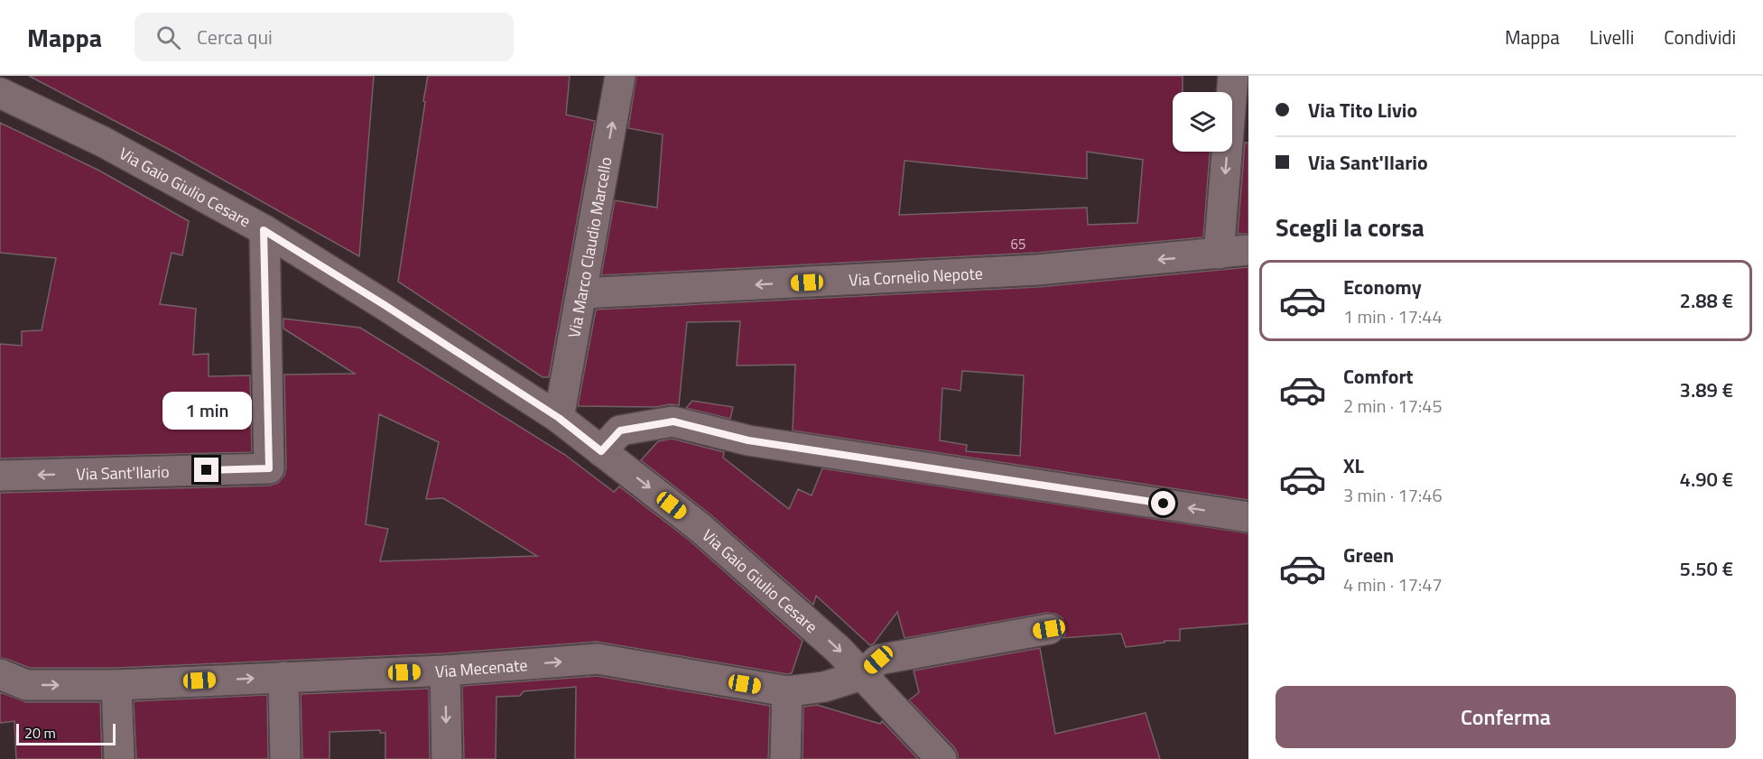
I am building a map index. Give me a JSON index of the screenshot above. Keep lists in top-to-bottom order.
{
  "streets": {
    "street": [
      "Via Gaio Giulio Cesare",
      "Via Marco Claudio Marcello",
      "Via Cornelio Nepote",
      "Via Sant'Ilario",
      "Via Mecenate"
    ]
  },
  "crossings": [
    ["Via Gaio Giulio Cesare", "Via Marco Claudio Marcello"],
    ["Via Gaio Giulio Cesare", "Via Sant'Ilario"],
    ["Via Gaio Giulio Cesare", "Via Mecenate"],
    ["Via Marco Claudio Marcello", "Via Cornelio Nepote"]
  ],
  "one_way": ["Via Marco Claudio Marcello"],
  "house_numbers": ["65"],
  "scale_bar": "20 m",
  "page": {
    "header": "Mappa",
    "search": "Cerca qui",
    "nav": ["Mappa", "Livelli", "Condividi"],
    "banner": ["Via Tito Livio", "Via Sant'Ilario"],
    "heading": "Scegli la corsa",
    "list": [
      {
        "name": "Economy",
        "note": "1 min · 17:44",
        "value": "2.88 €"
      },
      {
        "name": "Comfort",
        "note": "2 min · 17:45",
        "value": "3.89 €"
      },
      {
        "name": "XL",
        "note": "3 min · 17:46",
        "value": "4.90 €"
      },
      {
        "name": "Green",
        "note": "4 min · 17:47",
        "value": "5.50 €"
      }
    ],
    "bubble": "1 min",
    "buttons": "Conferma",
    "scale": "20 m"
  }
}
